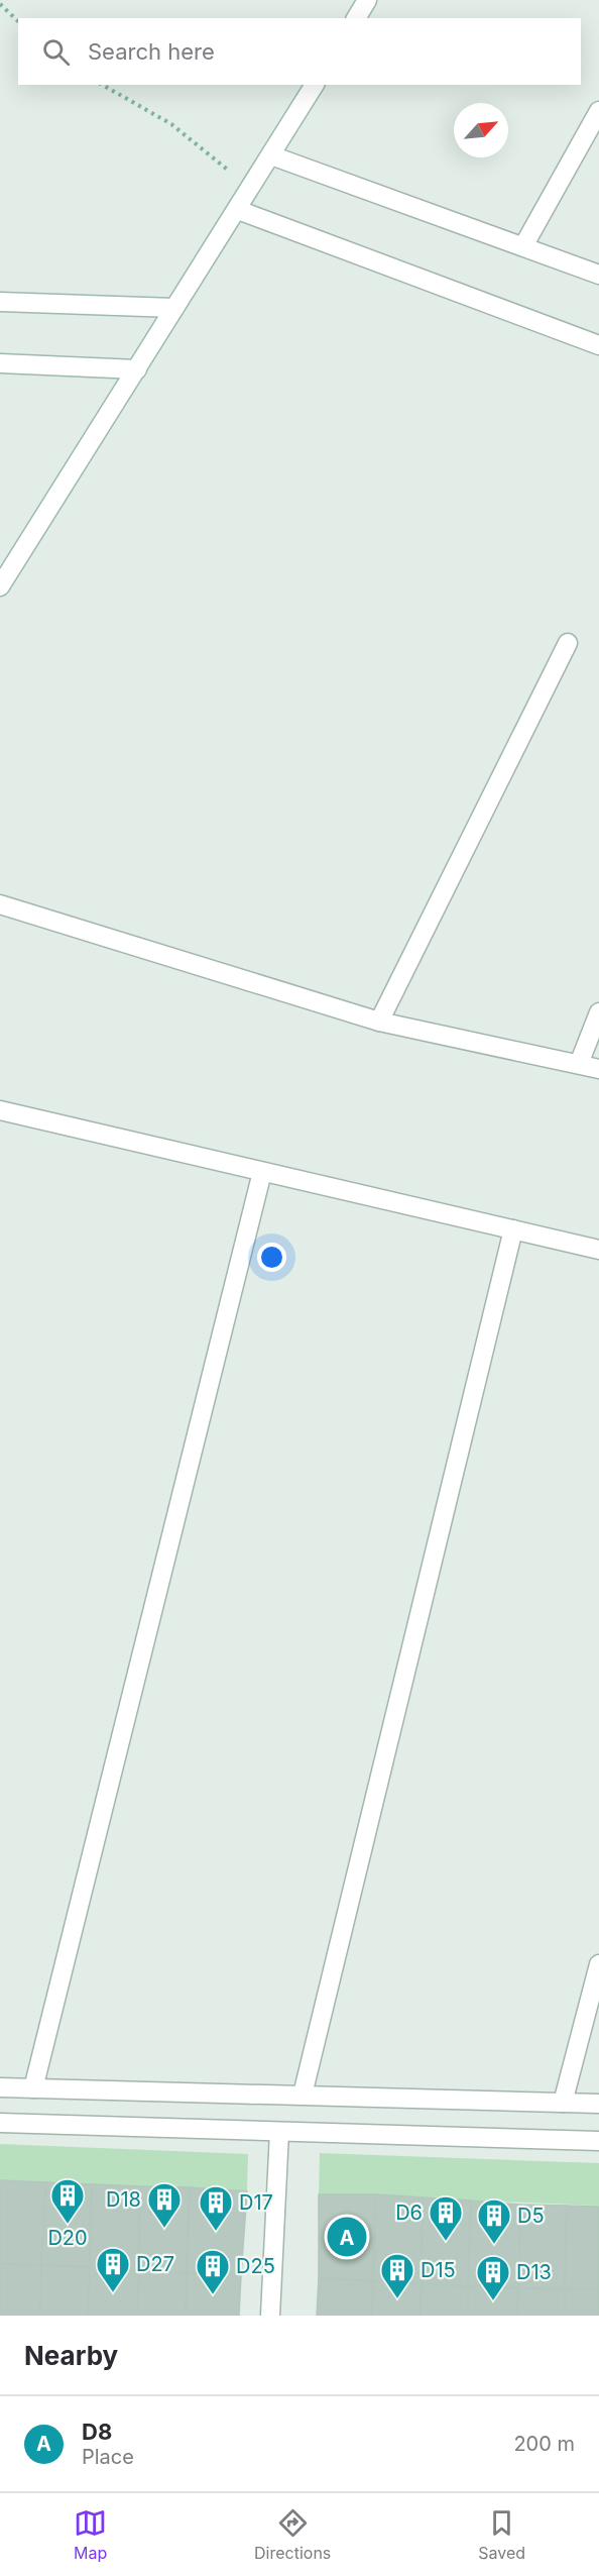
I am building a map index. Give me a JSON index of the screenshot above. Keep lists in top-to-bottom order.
{
  "places": {
    "building": [
      "D20",
      "D18",
      "D17",
      "D6",
      "D5",
      "D27",
      "D25",
      "D15",
      "D13"
    ]
  },
  "north": "top right",
  "page": {
    "search": "Search here",
    "pins": "A",
    "heading": "Nearby",
    "list": [
      {
        "mark": "A",
        "name": "D8",
        "note": "Place",
        "value": "200 m"
      }
    ],
    "nav": ["Map", "Directions", "Saved"]
  }
}
